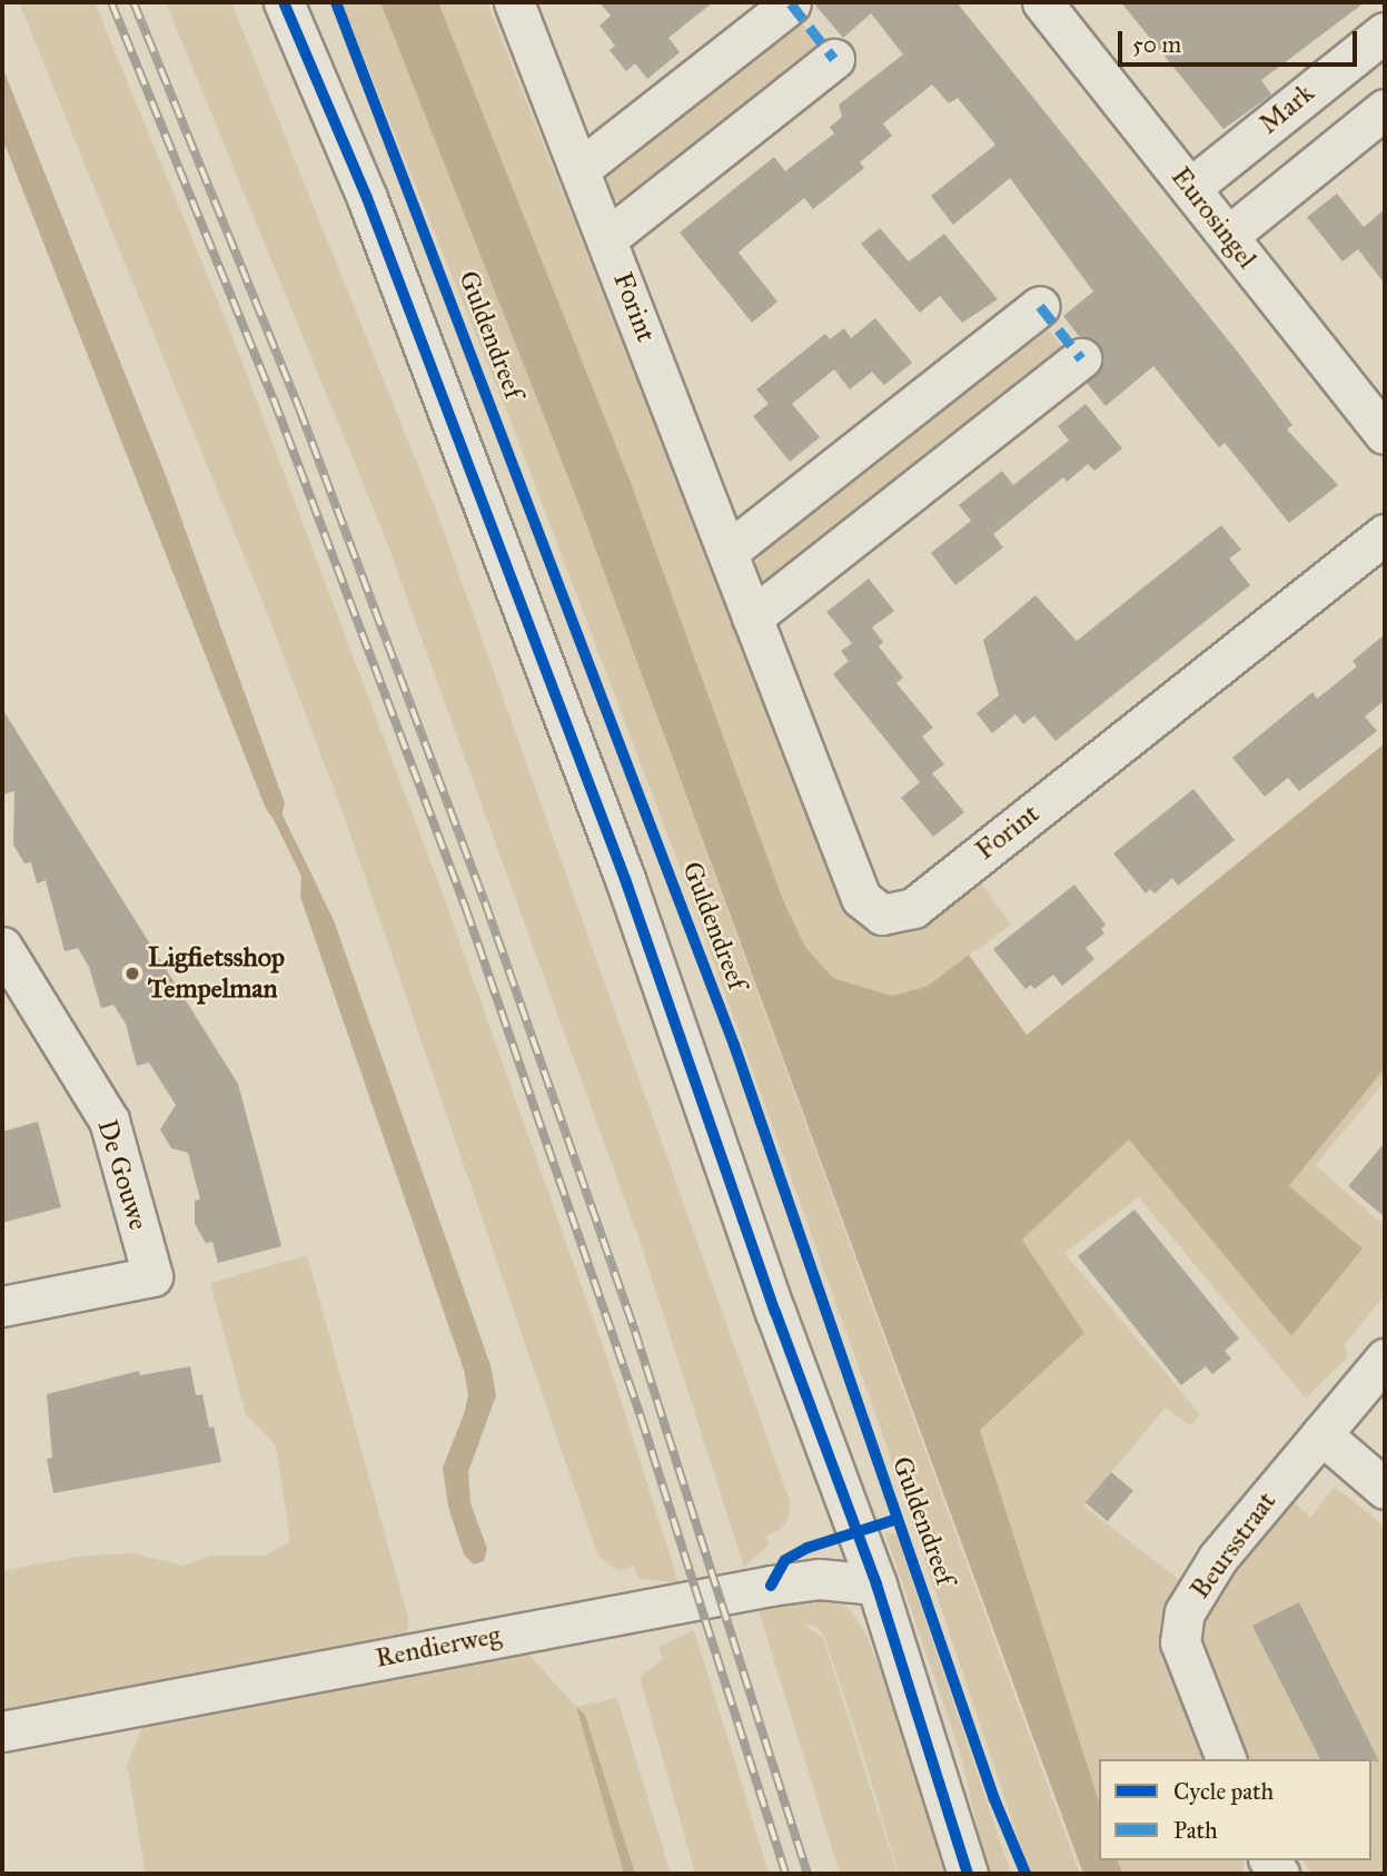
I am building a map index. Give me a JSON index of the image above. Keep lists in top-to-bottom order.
{
  "streets": {
    "street": [
      "Mark",
      "Eurosingel",
      "Forint",
      "De Gouwe",
      "Beursstraat",
      "Rendierweg"
    ],
    "cycle path": ["Guldendreef"]
  },
  "crossings": [
    ["Mark", "Eurosingel"]
  ],
  "places": ["Ligfietsshop Tempelman"],
  "legend": ["Cycle path", "Path"],
  "scale_bar": "50 m"
}
